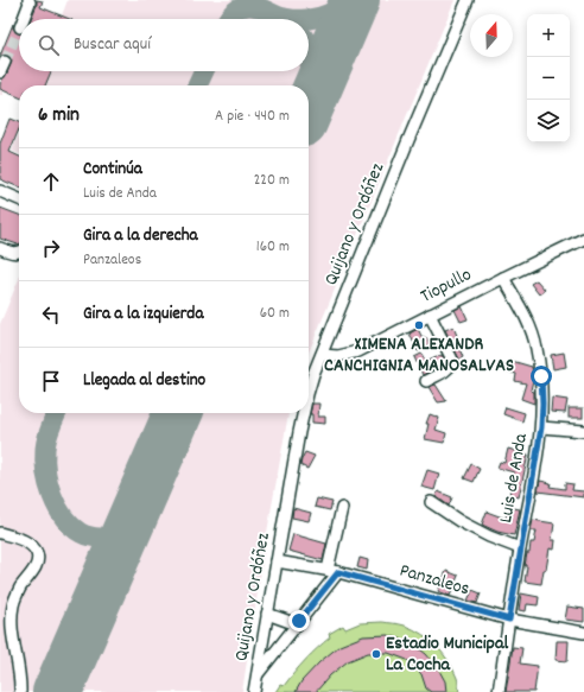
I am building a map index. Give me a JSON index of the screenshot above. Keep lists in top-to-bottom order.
{
  "streets": {
    "street": [
      "Quijano y Ordóñez",
      "Tiopullo",
      "Luis de Anda",
      "Panzaleos"
    ]
  },
  "crossings": [
    ["Quijano y Ordóñez", "Tiopullo"],
    ["Quijano y Ordóñez", "Panzaleos"],
    ["Tiopullo", "Luis de Anda"],
    ["Luis de Anda", "Panzaleos"]
  ],
  "places": ["XIMENA ALEXANDR CANCHIGNIA MANOSALVAS", "Estadio Municipal La Cocha"],
  "north": "top",
  "page": {
    "map_buttons": ["+", "−"],
    "search": "Buscar aquí",
    "heading": ["6 min", "A pie · 440 m"],
    "list": [
      ["Continúa", "Luis de Anda", "220 m"],
      ["Gira a la derecha", "Panzaleos", "160 m"],
      ["Gira a la izquierda", "60 m"],
      "Llegada al destino"
    ]
  }
}
